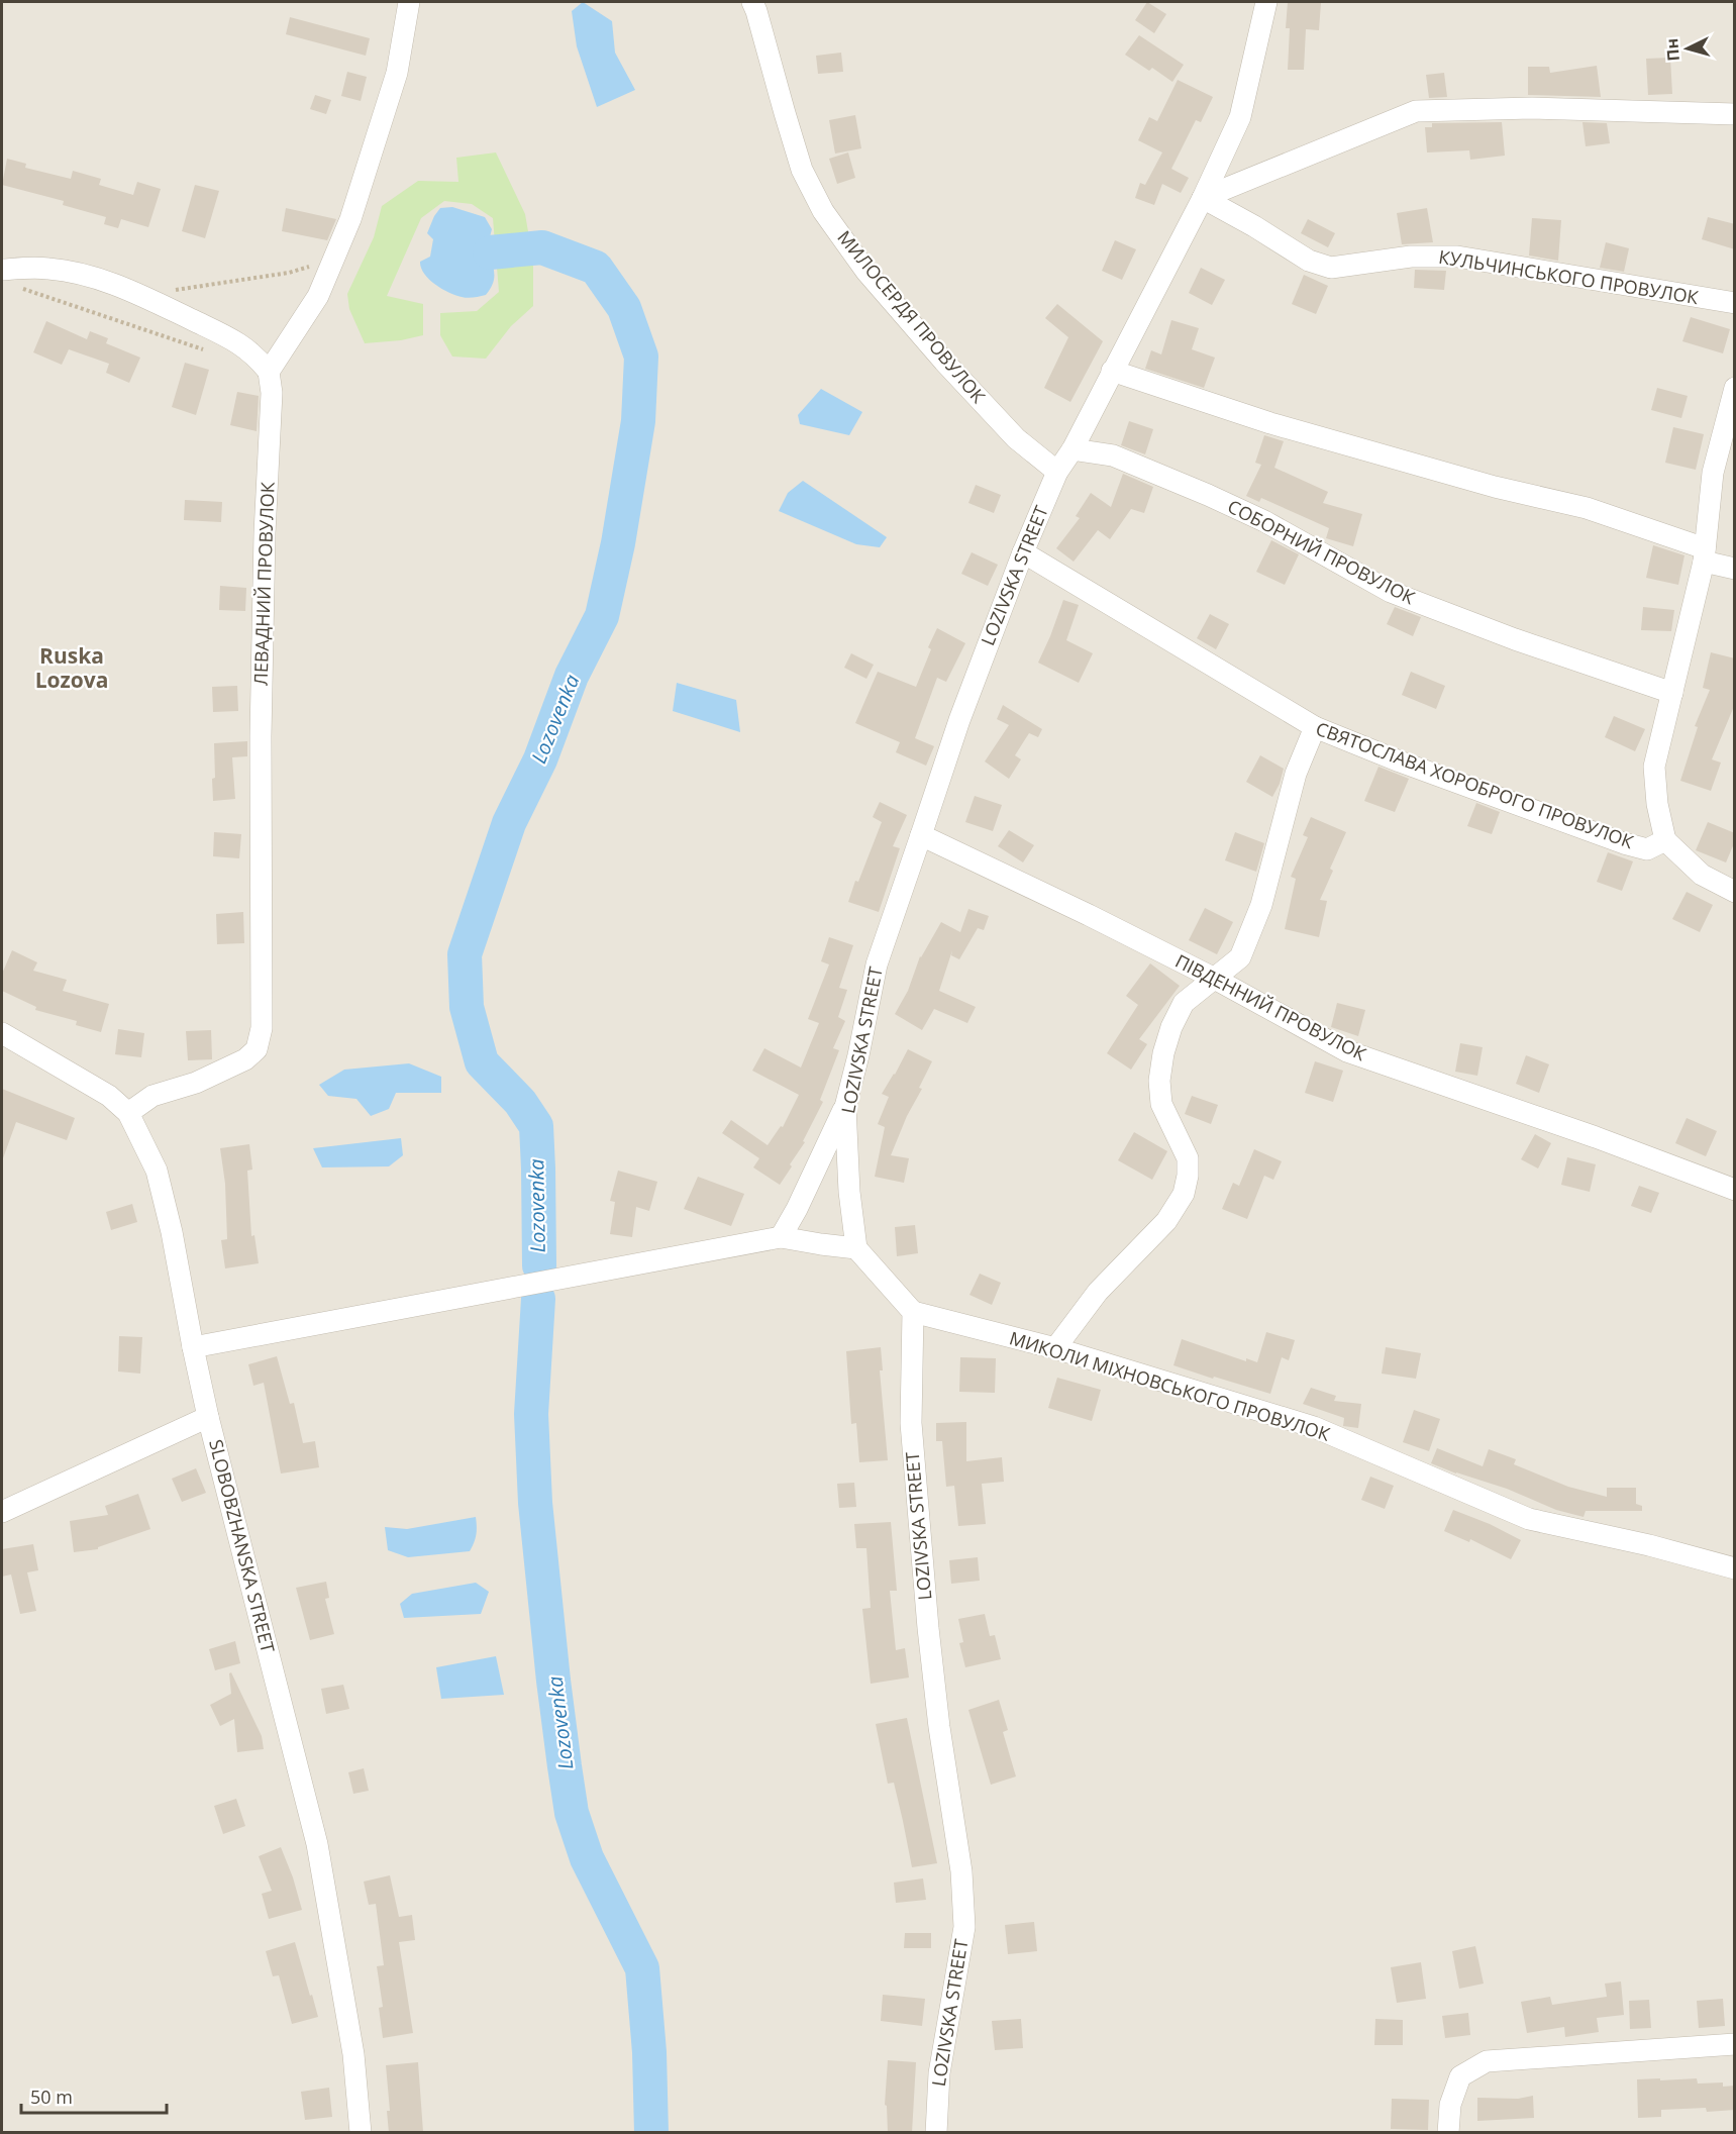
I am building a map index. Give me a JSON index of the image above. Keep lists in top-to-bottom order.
{
  "streets": {
    "street": [
      "КУЛЬЧИНСЬКОГО ПРОВУЛОК",
      "МИЛОСЕРДЯ ПРОВУЛОК",
      "СОБОРНИЙ ПРОВУЛОК",
      "LOZIVSKA STREET",
      "ЛЕВАДНИЙ ПРОВУЛОК",
      "СВЯТОСЛАВА ХОРОБРОГО ПРОВУЛОК",
      "ПІВДЕННИЙ ПРОВУЛОК",
      "МИКОЛИ МІХНОВСЬКОГО ПРОВУЛОК",
      "SLOBOBZHANSKA STREET"
    ]
  },
  "crossings": [
    ["КУЛЬЧИНСЬКОГО ПРОВУЛОК", "LOZIVSKA STREET"],
    ["МИЛОСЕРДЯ ПРОВУЛОК", "LOZIVSKA STREET"],
    ["СОБОРНИЙ ПРОВУЛОК", "LOZIVSKA STREET"],
    ["LOZIVSKA STREET", "СВЯТОСЛАВА ХОРОБРОГО ПРОВУЛОК"],
    ["LOZIVSKA STREET", "ПІВДЕННИЙ ПРОВУЛОК"],
    ["LOZIVSKA STREET", "МИКОЛИ МІХНОВСЬКОГО ПРОВУЛОК"],
    ["ЛЕВАДНИЙ ПРОВУЛОК", "SLOBOBZHANSKA STREET"]
  ],
  "districts": ["Ruska Lozova"],
  "water": ["Lozovenka"],
  "scale_bar": "50 m",
  "north": "left"
}
